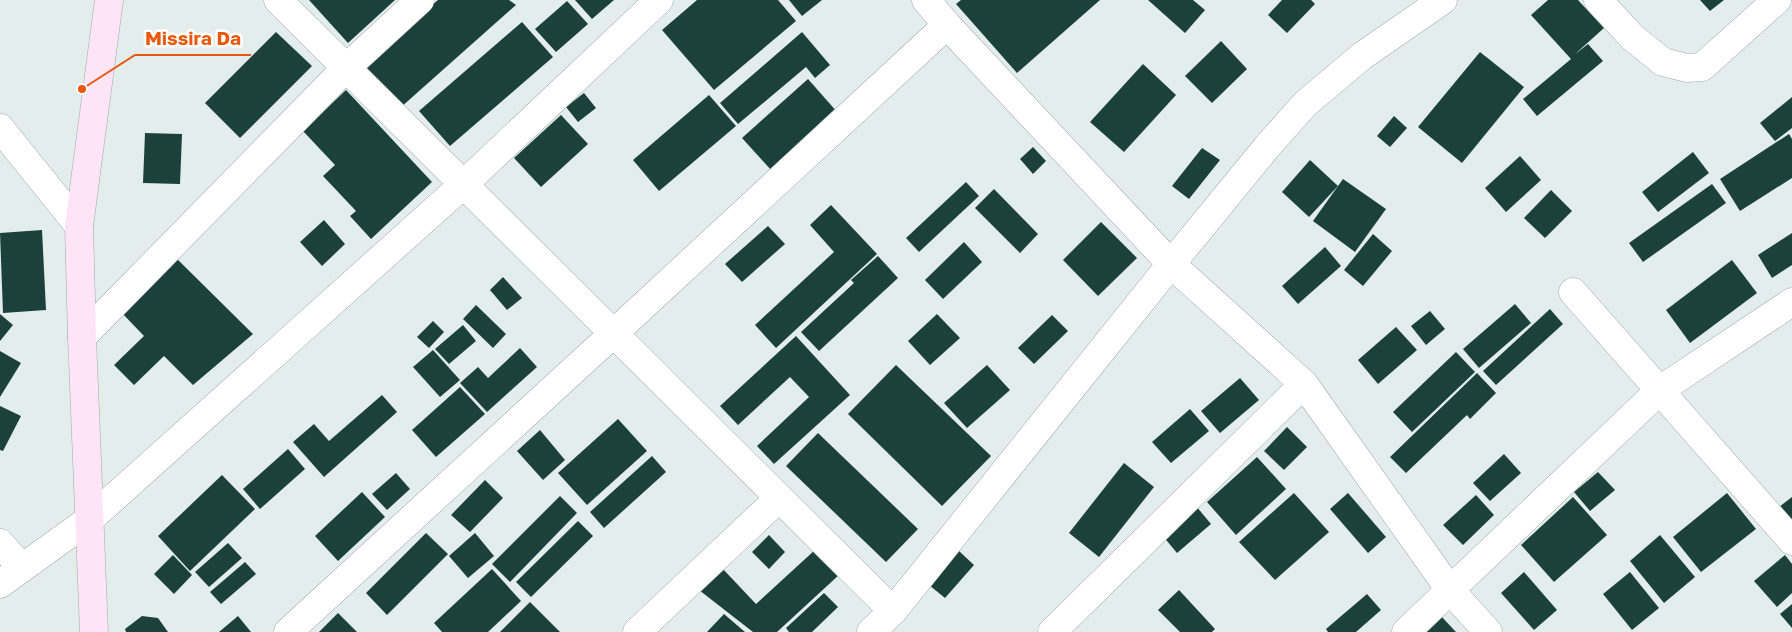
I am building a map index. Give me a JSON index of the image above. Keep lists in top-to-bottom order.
{
  "places": ["Missira Da"]
}
